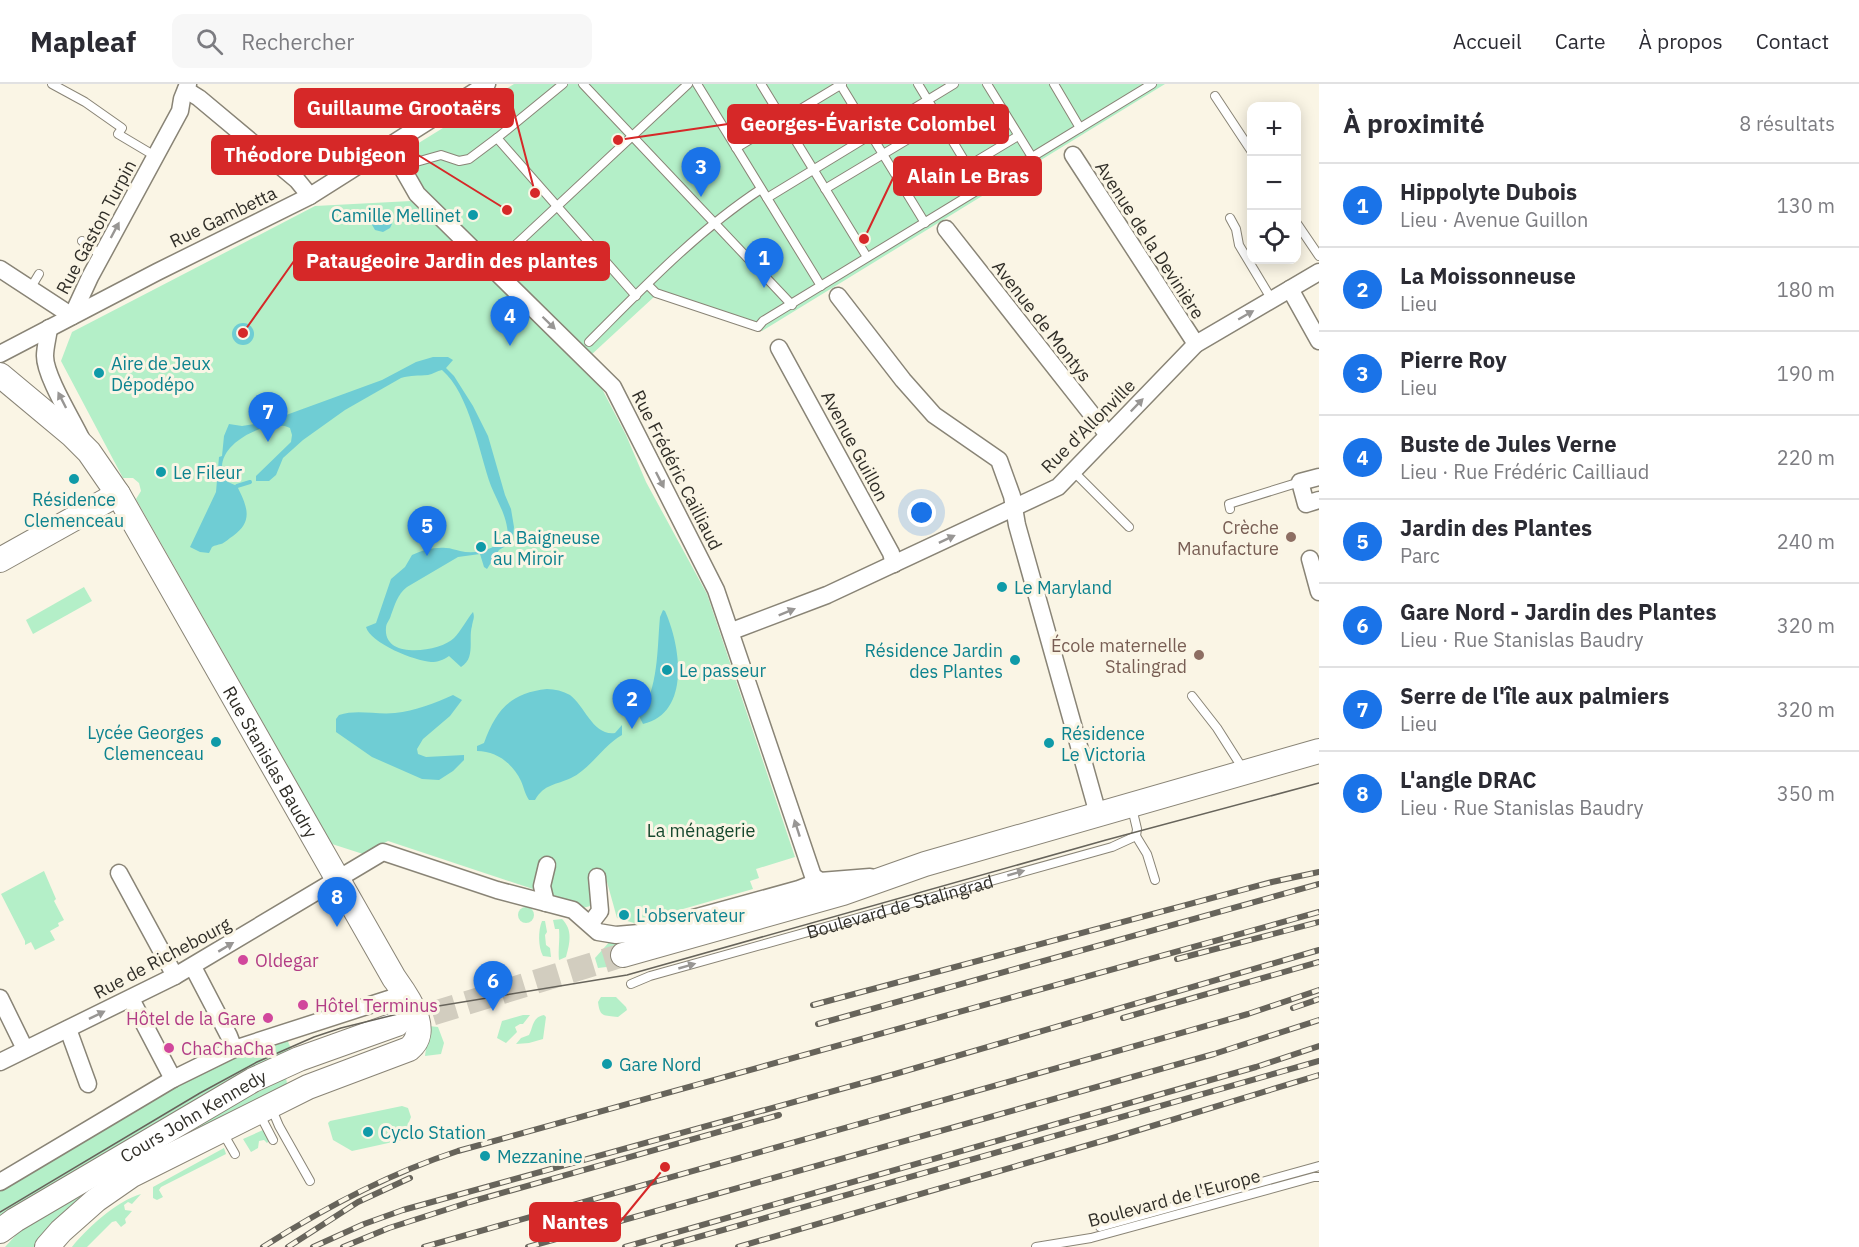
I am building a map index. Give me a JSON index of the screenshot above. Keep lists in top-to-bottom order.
{
  "streets": {
    "street": [
      "Rue Gambetta",
      "Rue Gaston Turpin",
      "Avenue de la Devinière",
      "Avenue de Montys",
      "Rue d'Allonville",
      "Avenue Guillon",
      "Rue Frédéric Cailliaud",
      "Rue Stanislas Baudry",
      "Boulevard de Stalingrad",
      "Rue de Richebourg",
      "Cours John Kennedy"
    ],
    "lane": ["Boulevard de l'Europe"]
  },
  "crossings": [
    ["Rue Gambetta", "Rue Gaston Turpin"],
    ["Rue Gambetta", "Rue Frédéric Cailliaud"],
    ["Avenue de la Devinière", "Rue d'Allonville"],
    ["Avenue de Montys", "Rue d'Allonville"],
    ["Rue d'Allonville", "Avenue Guillon"],
    ["Rue d'Allonville", "Rue Frédéric Cailliaud"],
    ["Rue Frédéric Cailliaud", "Boulevard de Stalingrad"],
    ["Rue Stanislas Baudry", "Rue de Richebourg"],
    ["Rue Stanislas Baudry", "Cours John Kennedy"],
    ["Boulevard de Stalingrad", "Rue de Richebourg"]
  ],
  "one_way": ["Rue d'Allonville"],
  "parks": ["La ménagerie"],
  "places": [
    "Georges-Évariste Colombel",
    "Guillaume Grootaërs",
    "Théodore Dubigeon",
    "Camille Mellinet",
    "Alain Le Bras",
    "Pataugeoire Jardin des plantes",
    "Aire de Jeux Dépodépo",
    "Le Fileur",
    "Résidence Clemenceau",
    "Crèche Manufacture",
    "La Baigneuse au Miroir",
    "Le Maryland",
    "École maternelle Stalingrad",
    "Résidence Jardin des Plantes",
    "Le passeur",
    "Lycée Georges Clemenceau",
    "Résidence Le Victoria",
    "L'observateur",
    "Oldegar",
    "Hôtel Terminus",
    "Hôtel de la Gare",
    "ChaChaCha",
    "Gare Nord",
    "Cyclo Station",
    "Mezzanine",
    "Nantes"
  ],
  "page": {
    "header": "Mapleaf",
    "search": "Rechercher",
    "nav": [
      "Accueil",
      "Carte",
      "À propos",
      "Contact"
    ],
    "heading": ["À proximité", "8 résultats"],
    "map_buttons": ["+", "−"],
    "pins": [
      "3",
      "1",
      "4",
      "7",
      "5",
      "2",
      "8",
      "6"
    ],
    "list": [
      {
        "mark": "1",
        "name": "Hippolyte Dubois",
        "note": "Lieu · Avenue Guillon",
        "value": "130 m"
      },
      {
        "mark": "2",
        "name": "La Moissonneuse",
        "note": "Lieu",
        "value": "180 m"
      },
      {
        "mark": "3",
        "name": "Pierre Roy",
        "note": "Lieu",
        "value": "190 m"
      },
      {
        "mark": "4",
        "name": "Buste de Jules Verne",
        "note": "Lieu · Rue Frédéric Cailliaud",
        "value": "220 m"
      },
      {
        "mark": "5",
        "name": "Jardin des Plantes",
        "note": "Parc",
        "value": "240 m"
      },
      {
        "mark": "6",
        "name": "Gare Nord - Jardin des Plantes",
        "note": "Lieu · Rue Stanislas Baudry",
        "value": "320 m"
      },
      {
        "mark": "7",
        "name": "Serre de l'île aux palmiers",
        "note": "Lieu",
        "value": "320 m"
      },
      {
        "mark": "8",
        "name": "L'angle DRAC",
        "note": "Lieu · Rue Stanislas Baudry",
        "value": "350 m"
      }
    ]
  }
}
